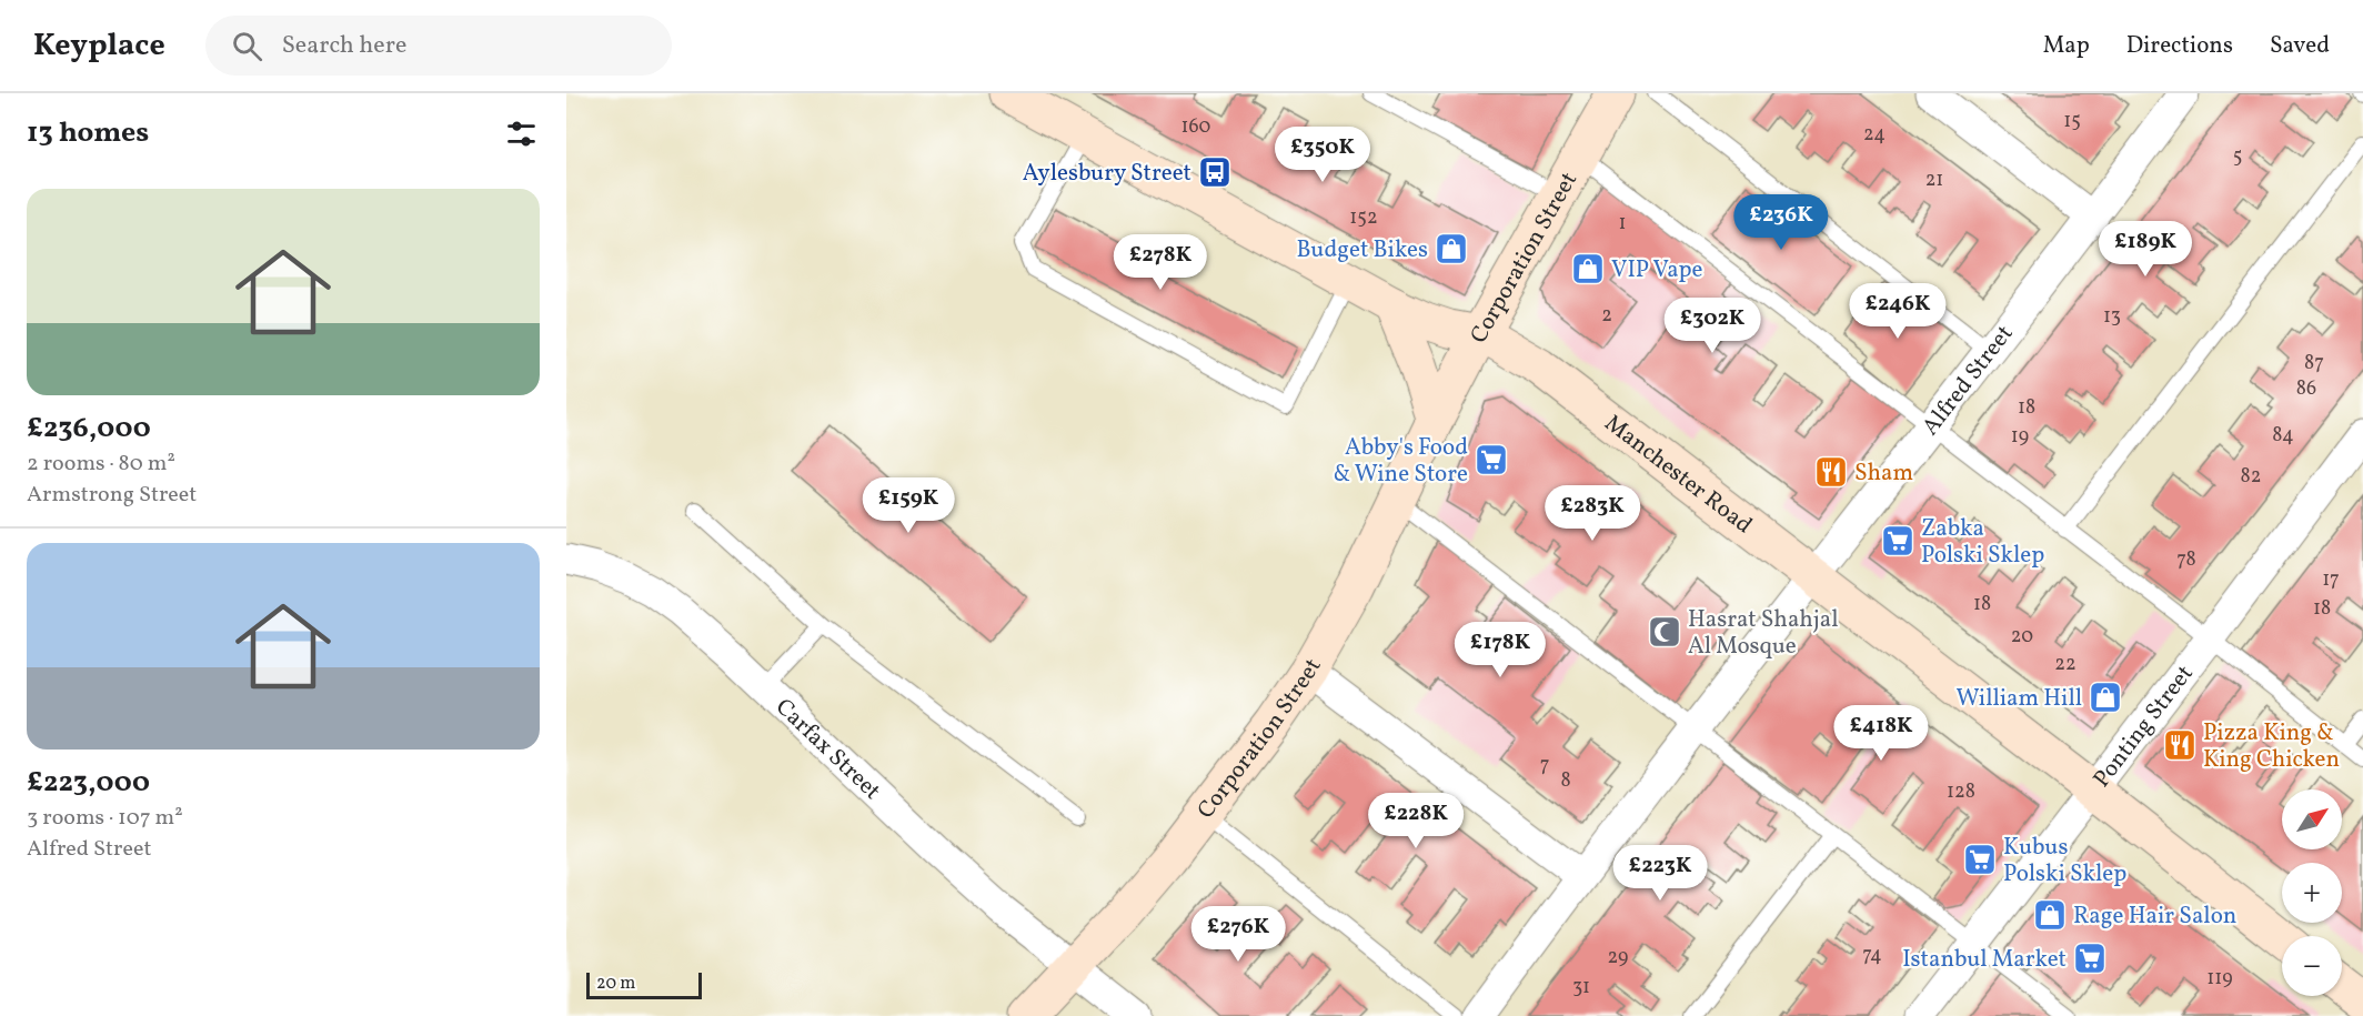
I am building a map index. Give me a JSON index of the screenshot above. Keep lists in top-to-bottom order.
{
  "streets": {
    "street": [
      "Corporation Street",
      "Alfred Street",
      "Manchester Road",
      "Ponting Street",
      "Carfax Street"
    ]
  },
  "crossings": [
    ["Corporation Street", "Manchester Road"],
    ["Corporation Street", "Carfax Street"],
    ["Alfred Street", "Manchester Road"],
    ["Manchester Road", "Ponting Street"]
  ],
  "places": {
    "bus stop": ["Aylesbury Street"],
    "shop": [
      "Budget Bikes",
      "VIP Vape",
      "William Hill",
      "Rage Hair Salon"
    ],
    "supermarket": [
      "Abby's Food & Wine Store",
      "Zabka Polski Sklep",
      "Kubus Polski Sklep",
      "Istanbul Market"
    ],
    "restaurant": ["Sham", "Pizza King & King Chicken"],
    "mosque": ["Hasrat Shahjal Al Mosque"]
  },
  "house_numbers": [
    "15",
    "160",
    "24",
    "5",
    "21",
    "152",
    "1",
    "2",
    "13",
    "87",
    "86",
    "18",
    "84",
    "19",
    "82",
    "78",
    "17",
    "18",
    "18",
    "20",
    "22",
    "7",
    "8",
    "128",
    "74",
    "29",
    "119",
    "31"
  ],
  "scale_bar": "20 m",
  "north": "top right",
  "page": {
    "header": "Keyplace",
    "search": "Search here",
    "nav": ["Map", "Directions", "Saved"],
    "heading": "13 homes",
    "price": [
      "£350K",
      "£236K",
      "£189K",
      "£278K",
      "£246K",
      "£302K",
      "£159K",
      "£283K",
      "£178K",
      "£418K",
      "£228K",
      "£223K",
      "£276K"
    ],
    "list": [
      {
        "name": "£236,000",
        "note": "2 rooms · 80 m² · Armstrong Street"
      },
      {
        "name": "£223,000",
        "note": "3 rooms · 107 m² · Alfred Street"
      }
    ],
    "map_buttons": ["+", "−"],
    "scale": "20 m"
  }
}
